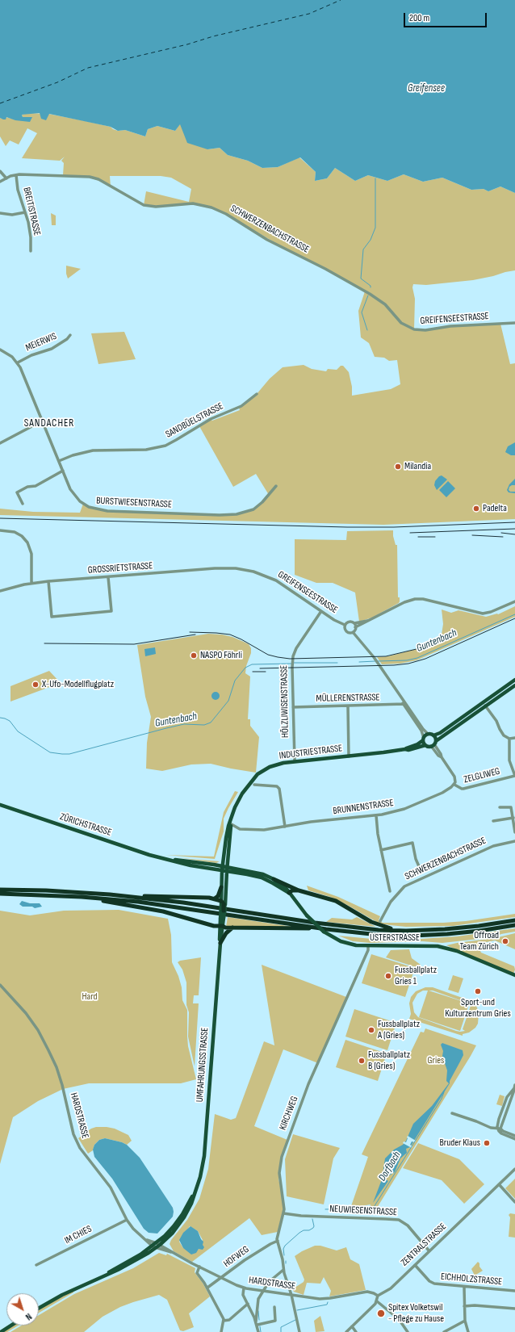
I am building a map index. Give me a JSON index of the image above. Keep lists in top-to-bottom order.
{
  "streets": {
    "main road": [
      "INDUSTRIESTRASSE",
      "ZÜRICHSTRASSE",
      "USTERSTRASSE",
      "UMFAHRUNGSSTRASSE"
    ],
    "street": [
      "BREITISTRASSE",
      "SCHWERZENBACHSTRASSE",
      "GREIFENSEESTRASSE",
      "MEIERWIS",
      "SANDBÜELSTRASSE",
      "BURSTWIESENSTRASSE",
      "GROSSRIETSTRASSE",
      "MÜLLERENSTRASSE",
      "HÖLZLIWISENSTRASSE",
      "ZELGLIWEG",
      "BRUNNENSTRASSE",
      "KIRCHWEG",
      "HARDSTRASSE",
      "NEUWIESENSTRASSE",
      "IM CHIES",
      "ZENTRALSTRASSE",
      "HOFWEG",
      "EICHHOLZSTRASSE"
    ]
  },
  "crossings": [
    ["BREITISTRASSE", "SCHWERZENBACHSTRASSE"],
    ["SCHWERZENBACHSTRASSE", "GREIFENSEESTRASSE"],
    ["GREIFENSEESTRASSE", "GROSSRIETSTRASSE"],
    ["GREIFENSEESTRASSE", "HÖLZLIWISENSTRASSE"],
    ["MEIERWIS", "BURSTWIESENSTRASSE"],
    ["SANDBÜELSTRASSE", "BURSTWIESENSTRASSE"],
    ["MÜLLERENSTRASSE", "HÖLZLIWISENSTRASSE"],
    ["MÜLLERENSTRASSE", "INDUSTRIESTRASSE"],
    ["HÖLZLIWISENSTRASSE", "INDUSTRIESTRASSE"],
    ["INDUSTRIESTRASSE", "ZÜRICHSTRASSE"],
    ["INDUSTRIESTRASSE", "USTERSTRASSE"],
    ["INDUSTRIESTRASSE", "UMFAHRUNGSSTRASSE"],
    ["ZELGLIWEG", "BRUNNENSTRASSE"],
    ["ZÜRICHSTRASSE", "USTERSTRASSE"],
    ["ZÜRICHSTRASSE", "UMFAHRUNGSSTRASSE"],
    ["USTERSTRASSE", "UMFAHRUNGSSTRASSE"],
    ["USTERSTRASSE", "KIRCHWEG"],
    ["UMFAHRUNGSSTRASSE", "HARDSTRASSE"],
    ["KIRCHWEG", "HARDSTRASSE"],
    ["KIRCHWEG", "NEUWIESENSTRASSE"],
    ["KIRCHWEG", "HOFWEG"],
    ["HARDSTRASSE", "IM CHIES"],
    ["HARDSTRASSE", "ZENTRALSTRASSE"],
    ["HARDSTRASSE", "HOFWEG"],
    ["NEUWIESENSTRASSE", "ZENTRALSTRASSE"],
    ["ZENTRALSTRASSE", "EICHHOLZSTRASSE"]
  ],
  "districts": ["SANDACHER"],
  "water": ["Greifensee", "Guntenbach", "Dorfbach"],
  "parks": ["Hard", "Gries"],
  "places": [
    "Milandia",
    "Padelta",
    "NASPO Föhrli",
    "X-Ufo-Modellflugplatz",
    "Offroad Team Zürich",
    "Fussballplatz Gries 1",
    "Sport-und Kulturzentrum Gries",
    "Fussballplatz A (Gries)",
    "Fussballplatz B (Gries)",
    "Bruder Klaus",
    "Spitex Volketswil - Pflege zu Hause"
  ],
  "scale_bar": "200 m",
  "north": "bottom right"
}
